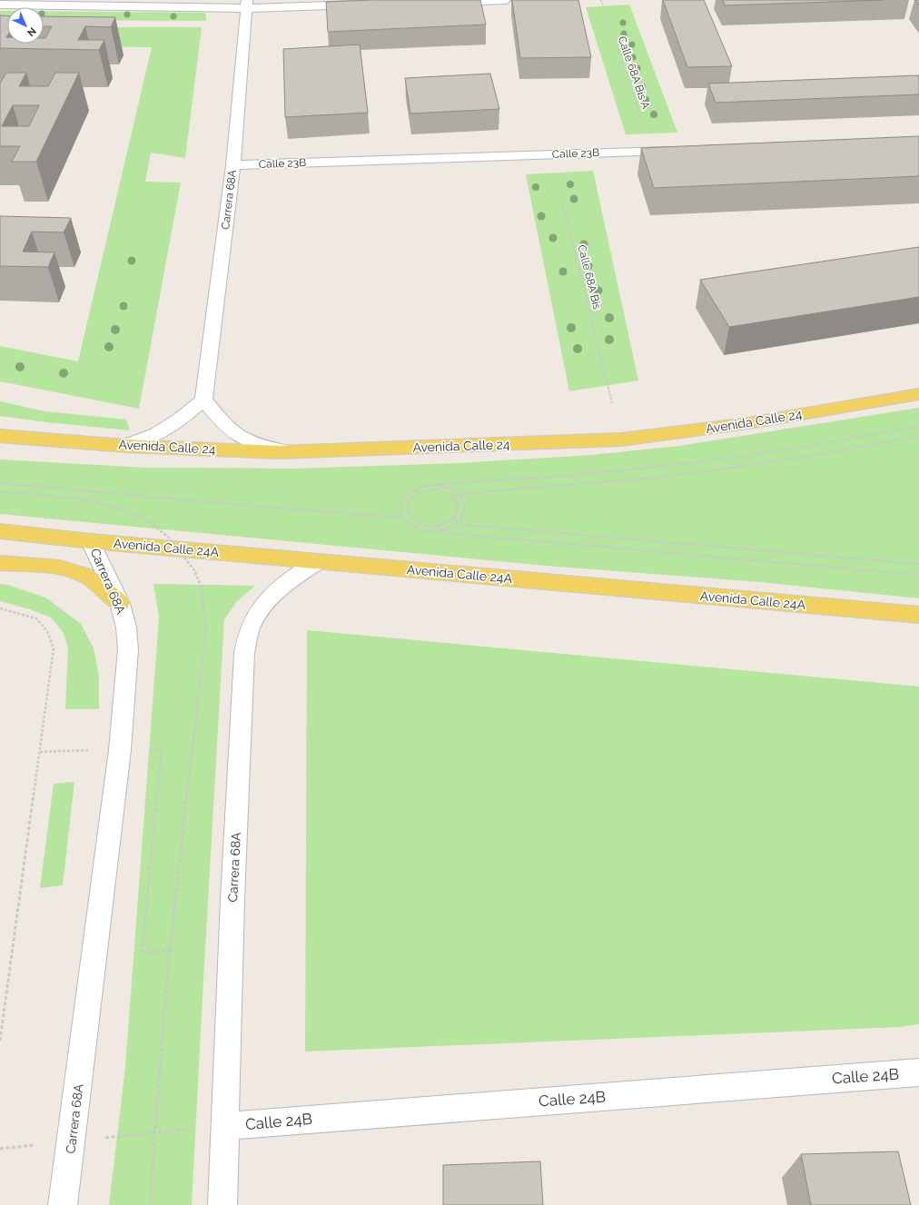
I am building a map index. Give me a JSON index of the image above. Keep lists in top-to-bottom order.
{
  "streets": {
    "main road": ["Avenida Calle 24", "Avenida Calle 24A"],
    "street": ["Calle 23B", "Carrera 68A", "Calle 24B"],
    "path": ["Calle 68A Bis A", "Calle 68A Bis"]
  },
  "crossings": [
    ["Calle 68A Bis A", "Calle 23B"],
    ["Calle 23B", "Carrera 68A"],
    ["Calle 23B", "Calle 68A Bis"],
    ["Carrera 68A", "Avenida Calle 24A"],
    ["Carrera 68A", "Calle 24B"]
  ],
  "north": "bottom right"
}
